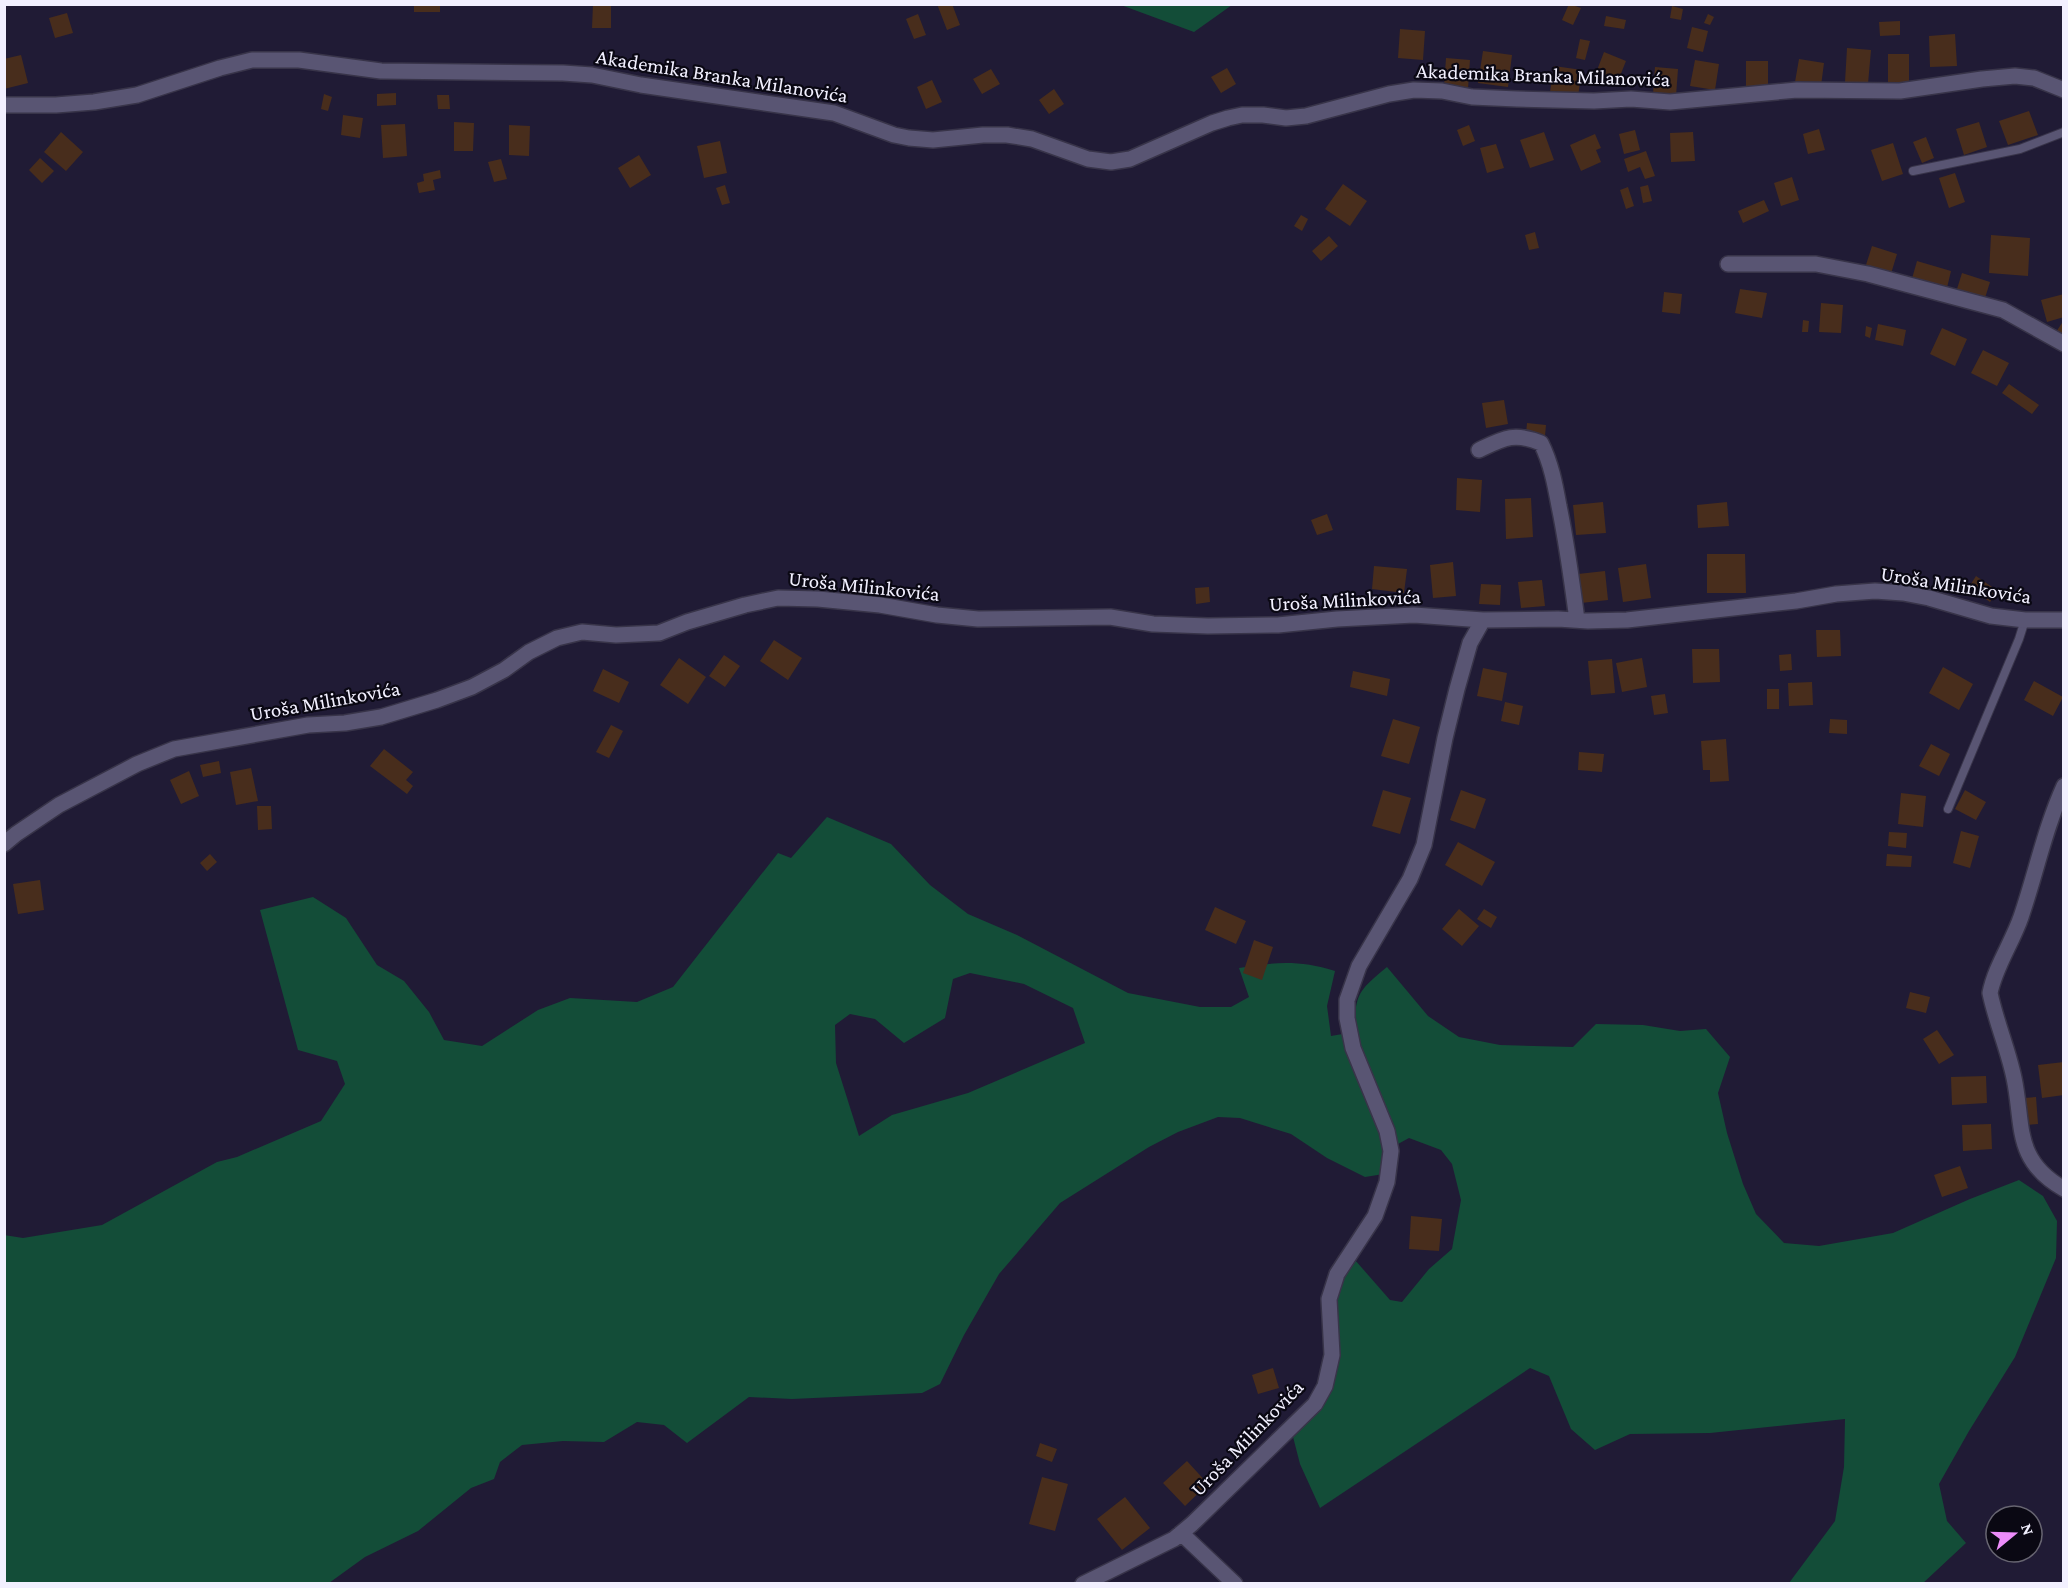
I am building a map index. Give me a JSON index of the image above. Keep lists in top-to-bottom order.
{
  "streets": {
    "street": ["Akademika Branka Milanovića", "Uroša Milinkovića"]
  },
  "north": "right"
}
